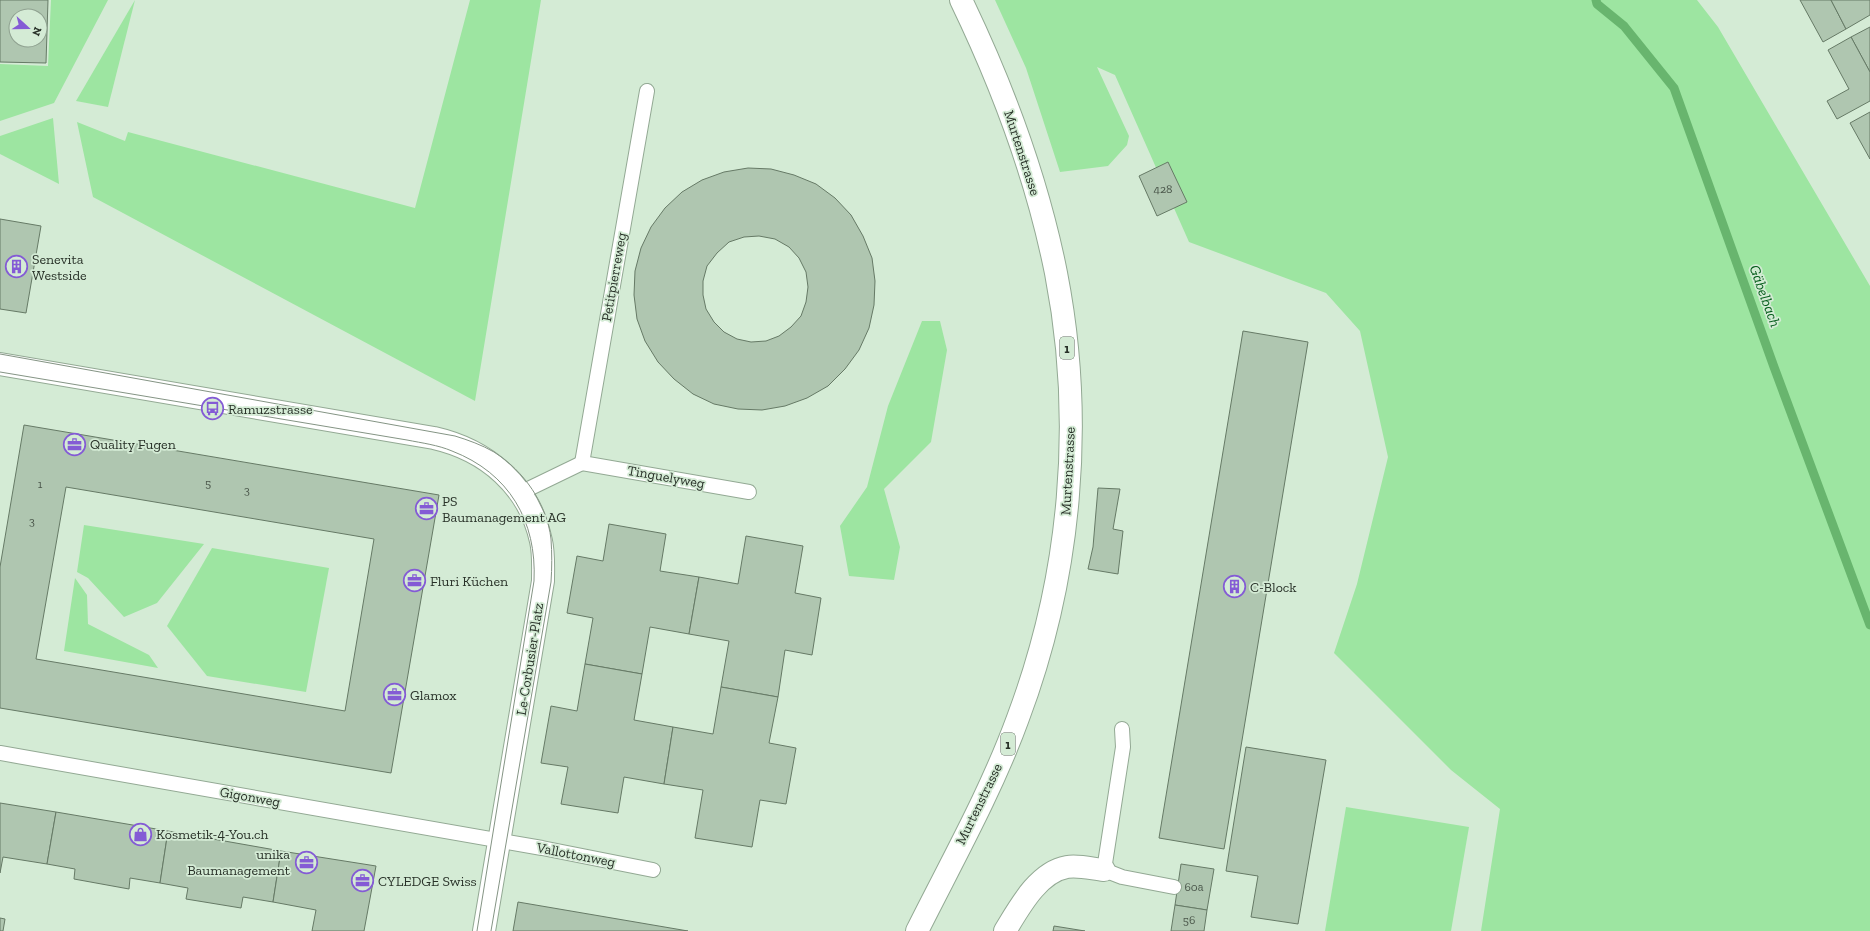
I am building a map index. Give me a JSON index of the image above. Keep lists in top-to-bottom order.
{
  "streets": {
    "street": ["Murtenstrasse", "1", "Le-Corbusier-Platz"],
    "lane": [
      "Petitpierreweg",
      "Tinguelyweg",
      "Gigonweg",
      "Vallottonweg"
    ]
  },
  "crossings": [
    ["Petitpierreweg", "Tinguelyweg"],
    ["Le-Corbusier-Platz", "Gigonweg"],
    ["Le-Corbusier-Platz", "Vallottonweg"],
    ["Gigonweg", "Vallottonweg"]
  ],
  "water": ["Gäbelbach"],
  "places": {
    "building": ["Senevita Westside", "C-Block"],
    "bus stop": ["Ramuzstrasse"],
    "office": [
      "Quality Fugen",
      "PS Baumanagement AG",
      "Fluri Küchen",
      "Glamox",
      "unika Baumanagement",
      "CYLEDGE Swiss"
    ],
    "shop": ["Kosmetik-4-You.ch"]
  },
  "house_numbers": [
    "428",
    "5",
    "1",
    "3",
    "3",
    "60a",
    "56"
  ],
  "north": "right"
}
